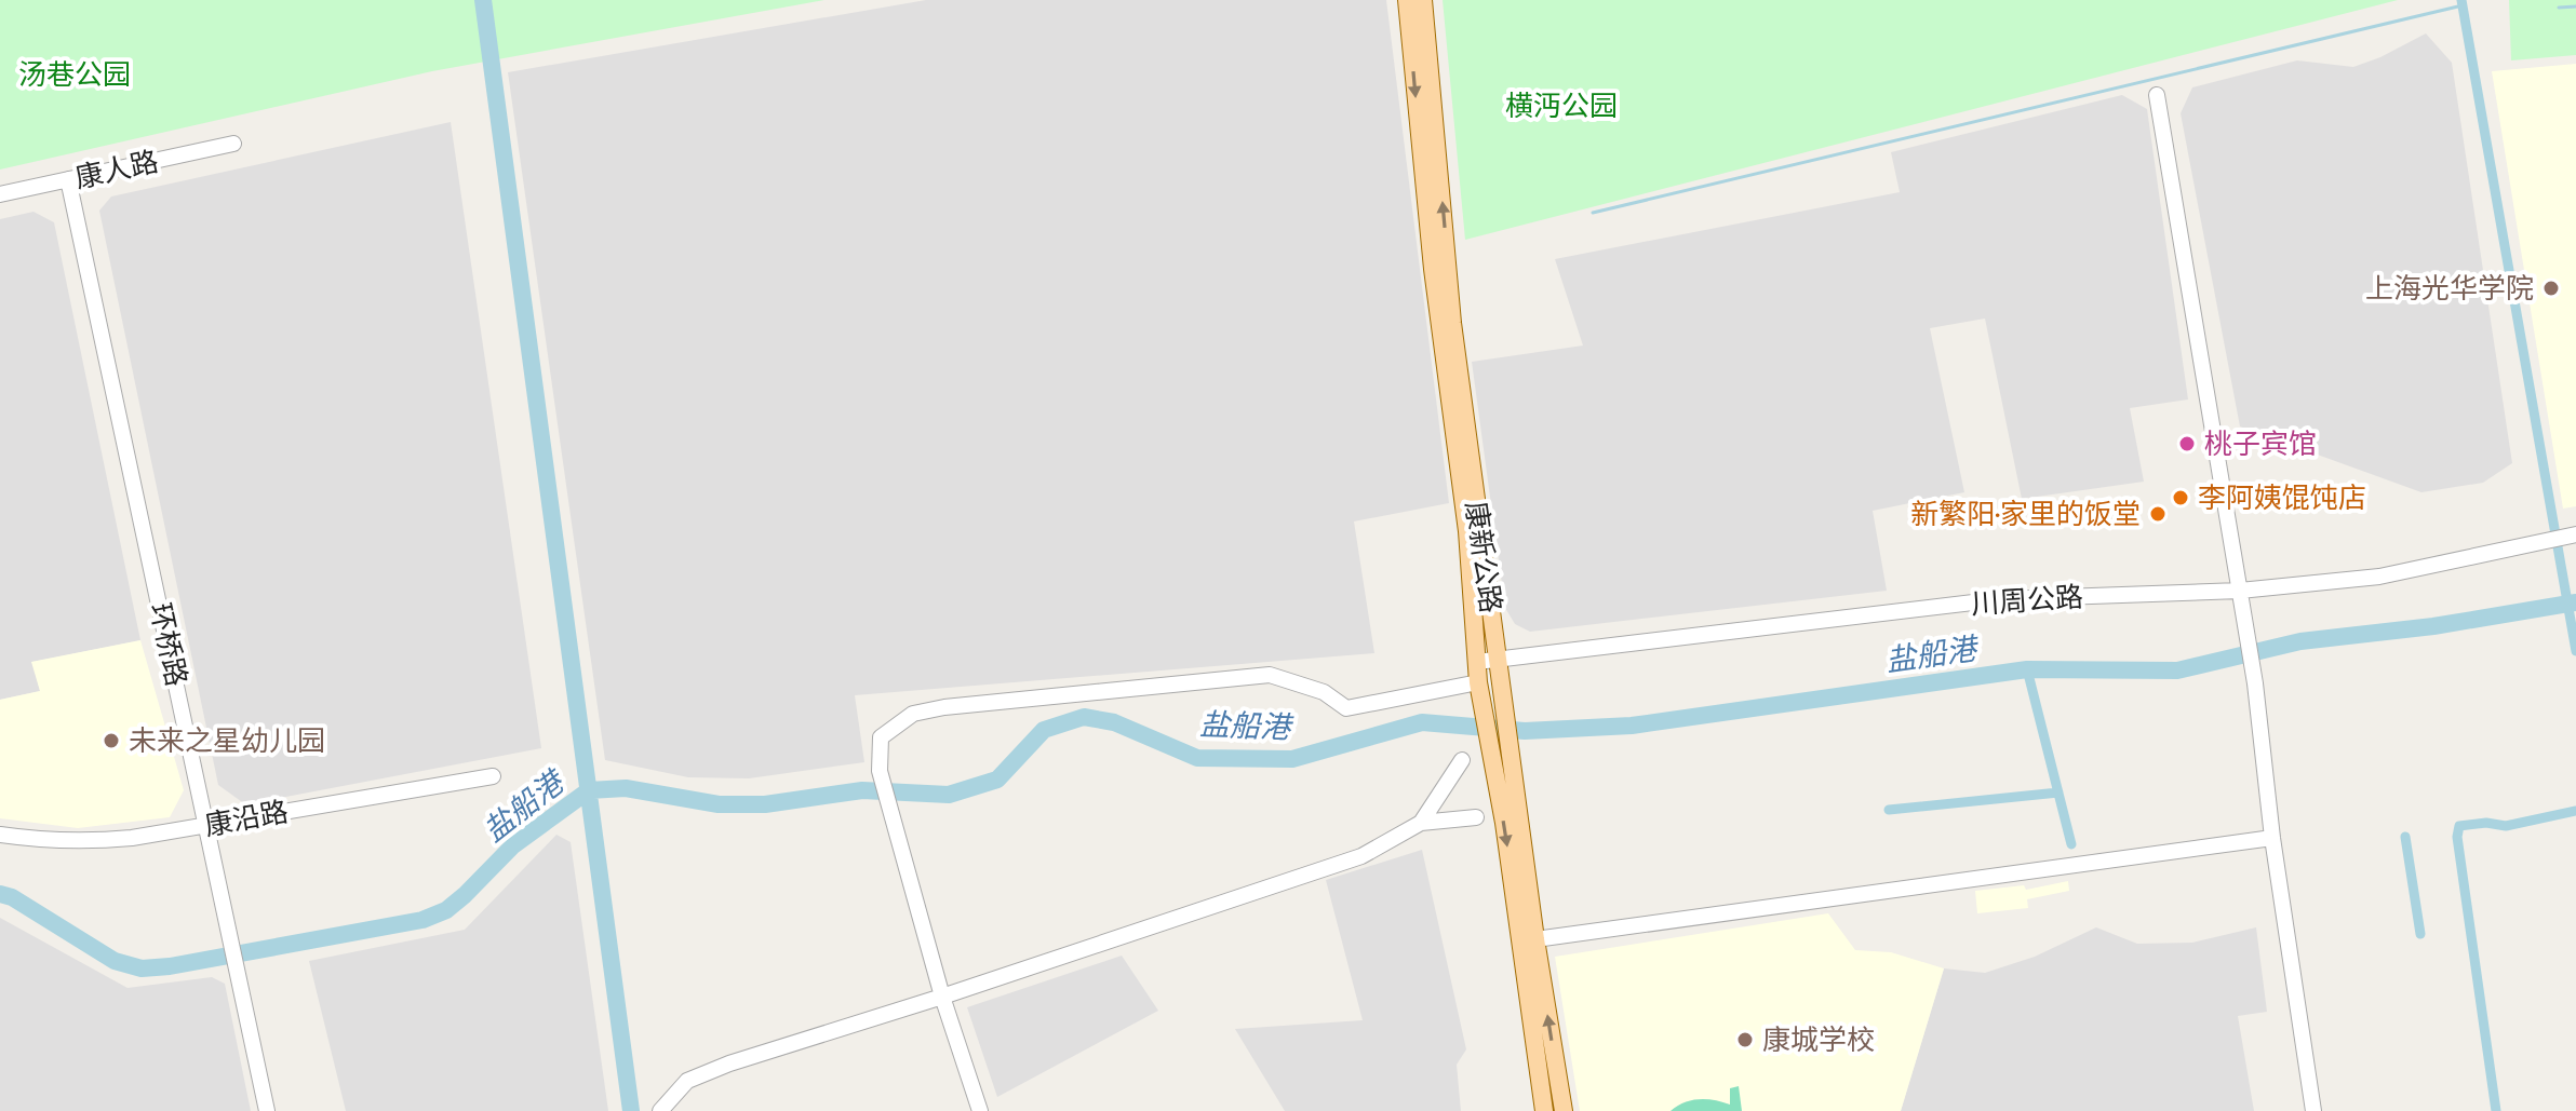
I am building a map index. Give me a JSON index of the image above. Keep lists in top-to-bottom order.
{
  "streets": {
    "main road": ["康新公路"],
    "street": [
      "康人路",
      "川周公路",
      "环桥路",
      "康沿路"
    ]
  },
  "crossings": [
    ["康人路", "环桥路"],
    ["康新公路", "川周公路"],
    ["环桥路", "康沿路"]
  ],
  "water": ["盐船港"],
  "parks": ["汤巷公园", "横沔公园"],
  "places": [
    "上海光华学院",
    "桃子宾馆",
    "李阿姨馄饨店",
    "新繁阳·家里的饭堂",
    "未来之星幼儿园",
    "康城学校"
  ]
}
